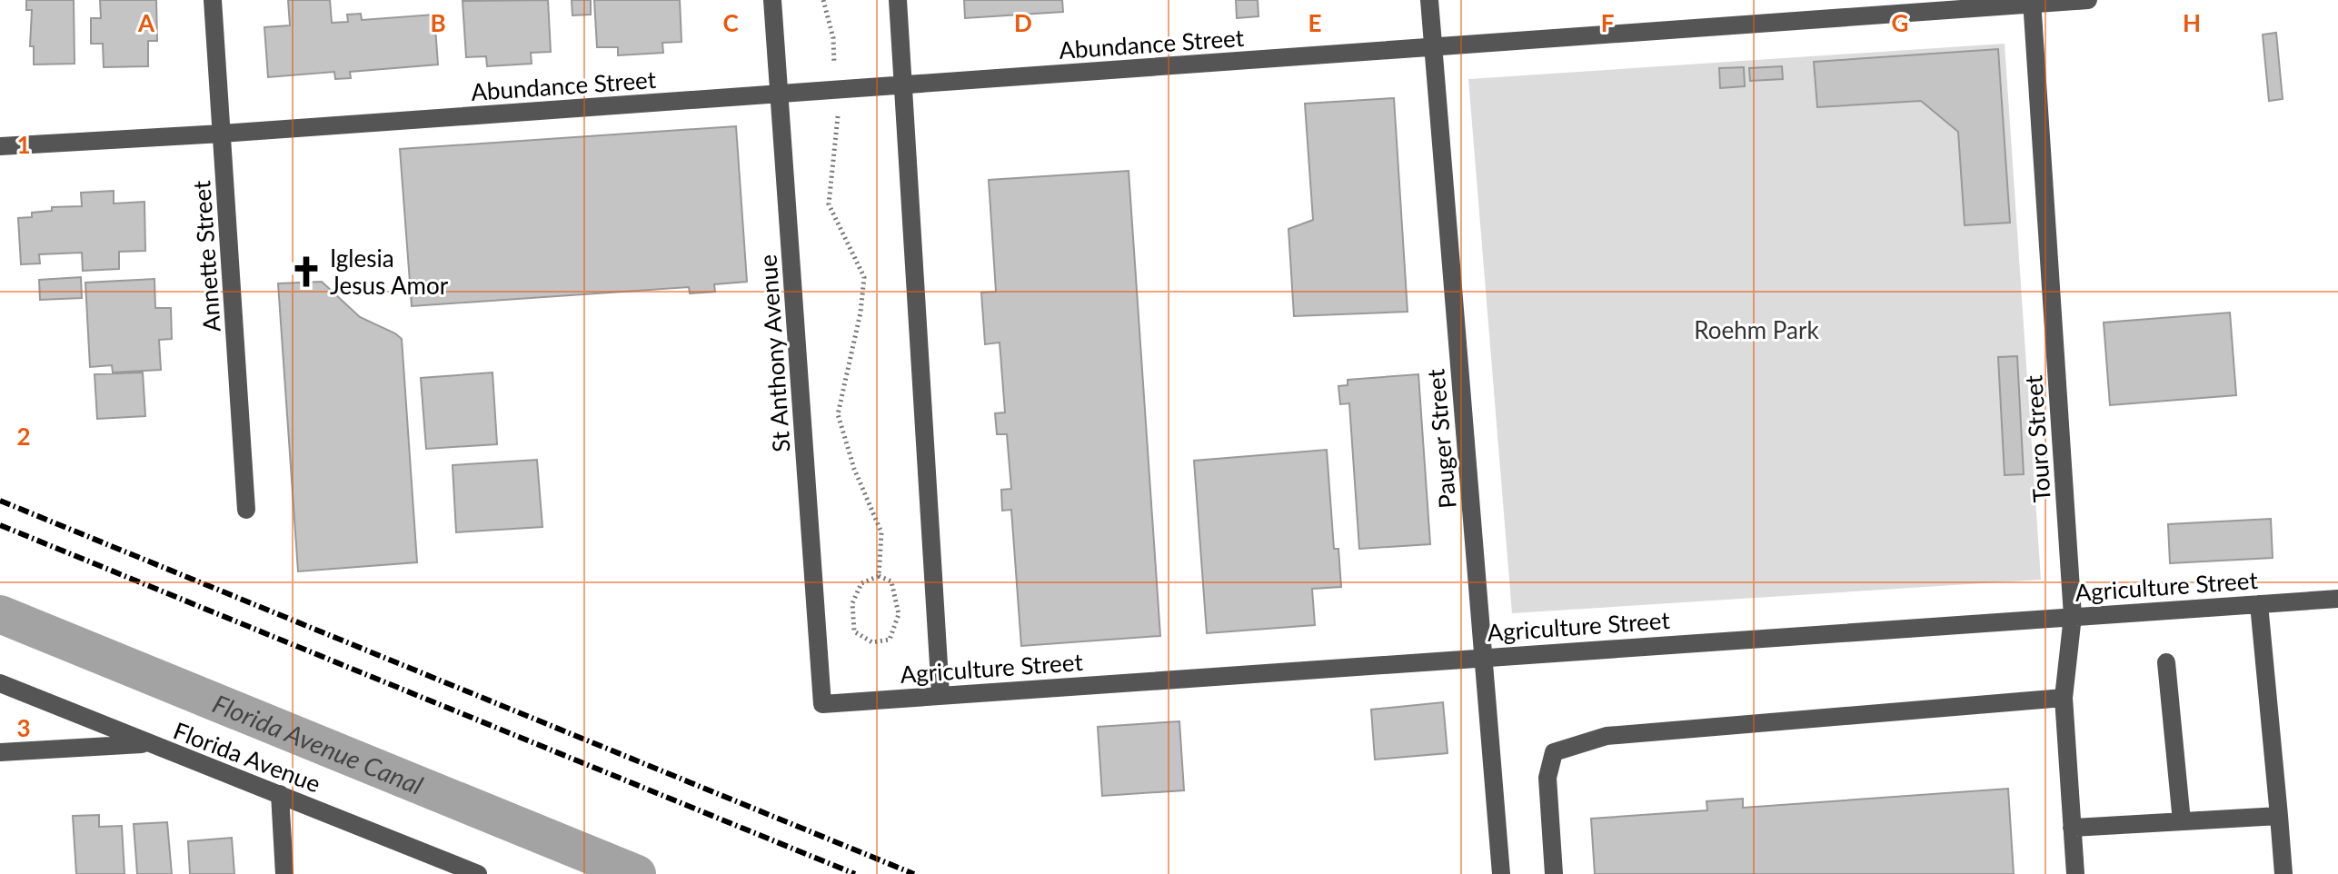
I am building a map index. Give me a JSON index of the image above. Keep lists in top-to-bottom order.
{
  "streets": {
    "street": [
      "Abundance Street",
      "Annette Street",
      "St Anthony Avenue",
      "Pauger Street",
      "Touro Street",
      "Agriculture Street",
      "Florida Avenue"
    ]
  },
  "crossings": [
    ["Abundance Street", "Annette Street"],
    ["Abundance Street", "St Anthony Avenue"],
    ["Abundance Street", "Pauger Street"],
    ["Abundance Street", "Touro Street"],
    ["St Anthony Avenue", "Agriculture Street"],
    ["Pauger Street", "Agriculture Street"],
    ["Touro Street", "Agriculture Street"]
  ],
  "water": ["Florida Avenue Canal"],
  "parks": ["Roehm Park"],
  "places": {
    "church": ["Iglesia Jesus Amor"]
  },
  "grid": {
    "columns": [
      "A",
      "B",
      "C",
      "D",
      "E",
      "F",
      "G",
      "H"
    ],
    "rows": ["1", "2", "3"]
  }
}
